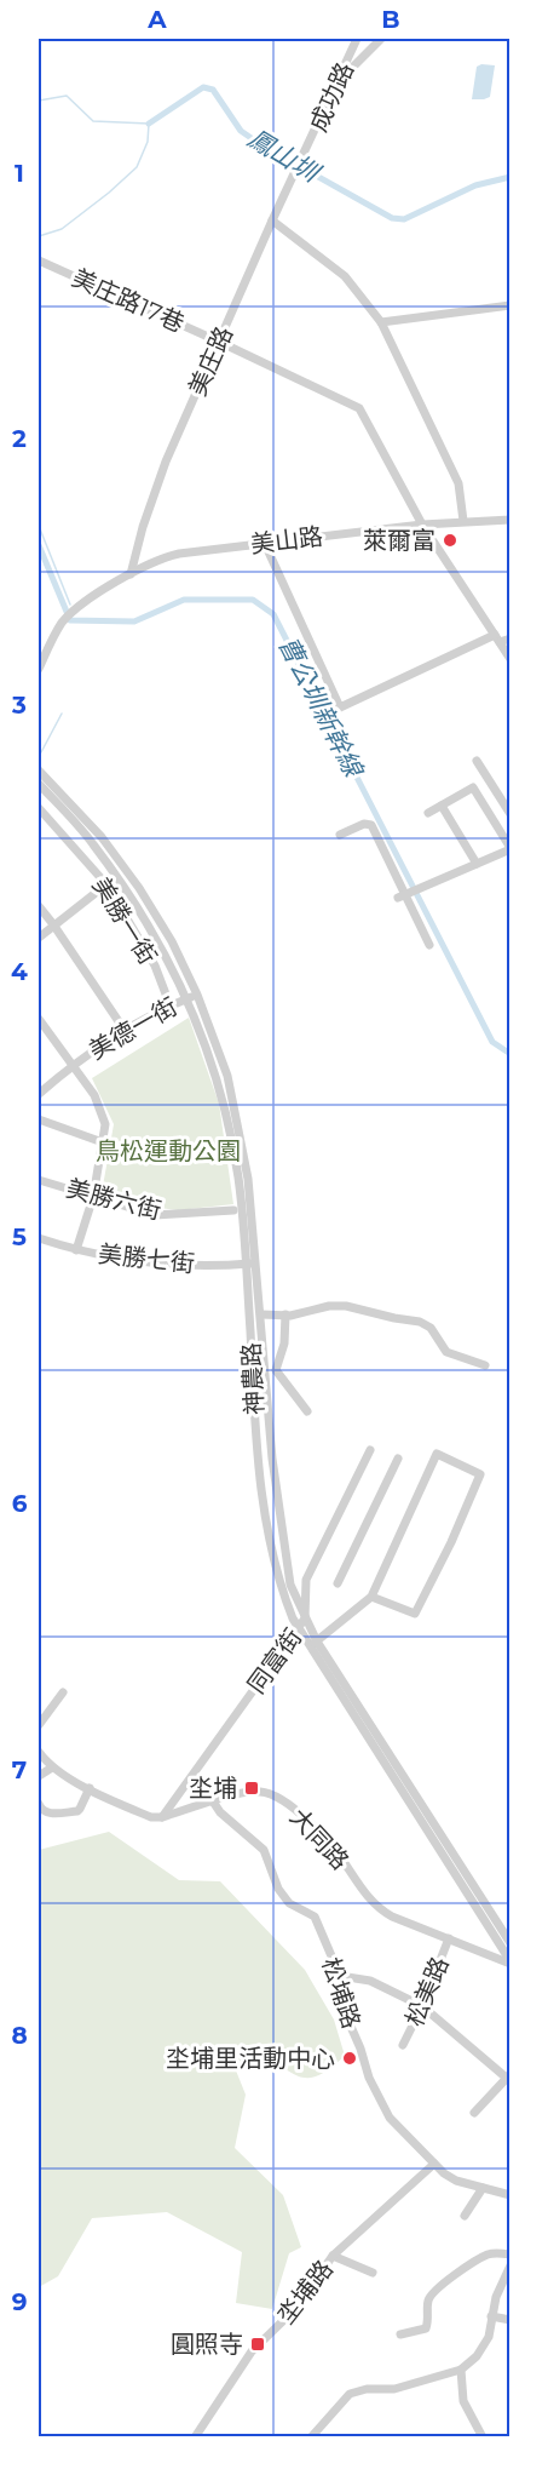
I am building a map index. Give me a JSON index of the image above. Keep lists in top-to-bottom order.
{
  "streets": {
    "street": [
      "成功路",
      "美庄路17巷",
      "美庄路",
      "美山路",
      "美勝一街",
      "美德一街",
      "美勝六街",
      "美勝七街",
      "神農路",
      "同富街",
      "大同路",
      "松美路",
      "松埔路",
      "坔埔路"
    ]
  },
  "crossings": [
    ["成功路", "美庄路"],
    ["美庄路17巷", "美庄路"],
    ["美庄路17巷", "美山路"],
    ["美庄路", "美山路"],
    ["美勝一街", "美德一街"],
    ["美德一街", "神農路"],
    ["美勝七街", "神農路"],
    ["神農路", "同富街"],
    ["神農路", "大同路"],
    ["同富街", "大同路"],
    ["大同路", "松美路"],
    ["大同路", "松埔路"],
    ["松埔路", "坔埔路"]
  ],
  "water": ["鳳山圳", "曹公圳新幹線"],
  "parks": ["鳥松運動公園"],
  "places": {
    "other": ["萊爾富", "坔埔里活動中心"],
    "transit": ["坔埔", "圓照寺"]
  },
  "grid": {
    "columns": ["A", "B"],
    "rows": [
      "1",
      "2",
      "3",
      "4",
      "5",
      "6",
      "7",
      "8",
      "9"
    ]
  }
}
